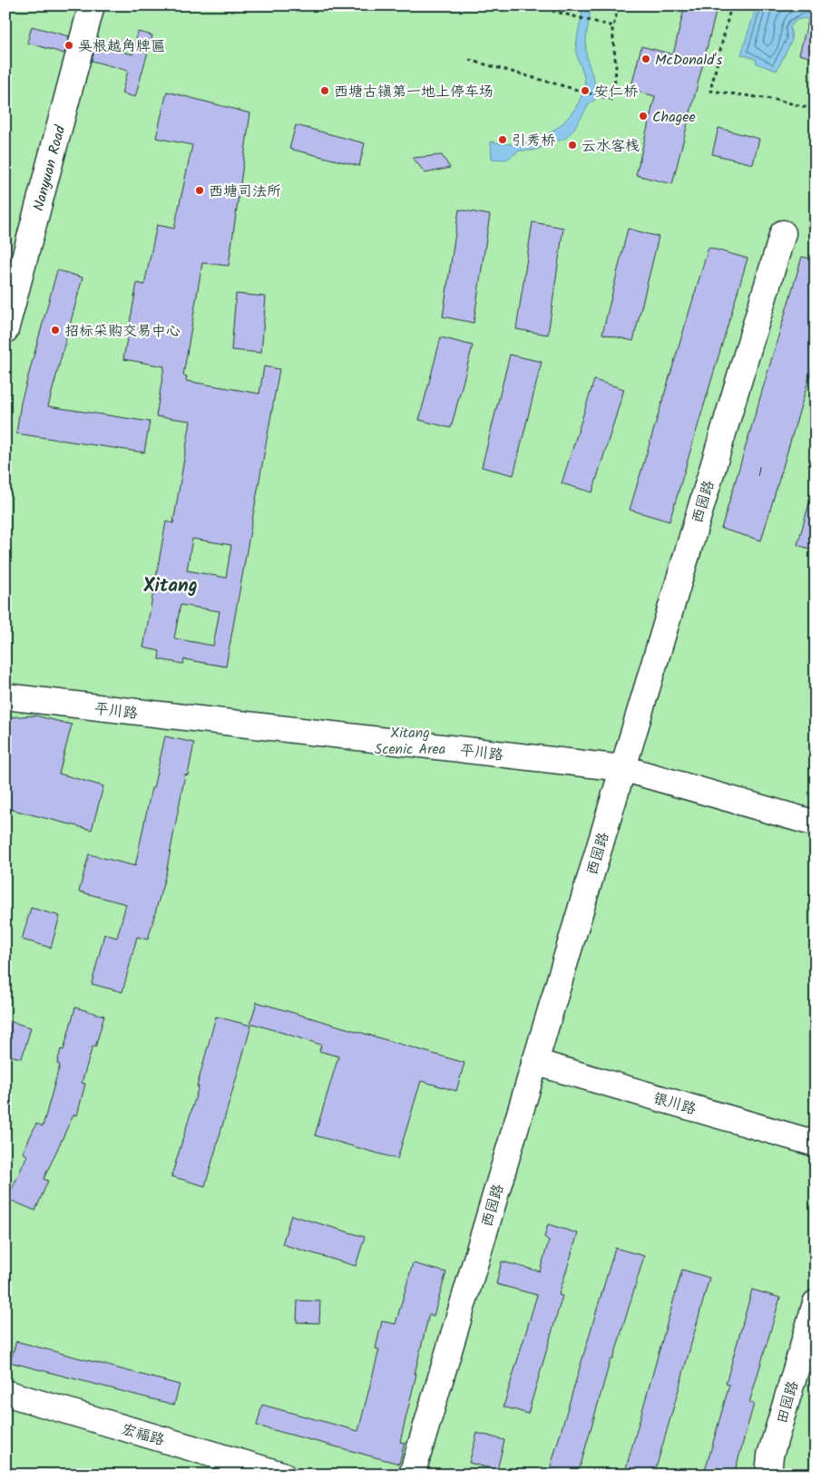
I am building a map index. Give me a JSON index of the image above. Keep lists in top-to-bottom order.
{
  "streets": {
    "street": [
      "Nanyuan Road",
      "西园路",
      "平川路",
      "银川路",
      "田园路",
      "宏福路"
    ]
  },
  "crossings": [
    ["西园路", "平川路"],
    ["西园路", "银川路"]
  ],
  "districts": ["Xitang"],
  "parks": ["Xitang Scenic Area"],
  "places": [
    "吴根越角牌匾",
    "McDonald's",
    "西塘古镇第一地上停车场",
    "安仁桥",
    "Chagee",
    "引秀桥",
    "云水客栈",
    "西塘司法所",
    "招标采购交易中心"
  ],
  "house_numbers": ["1"]
}
